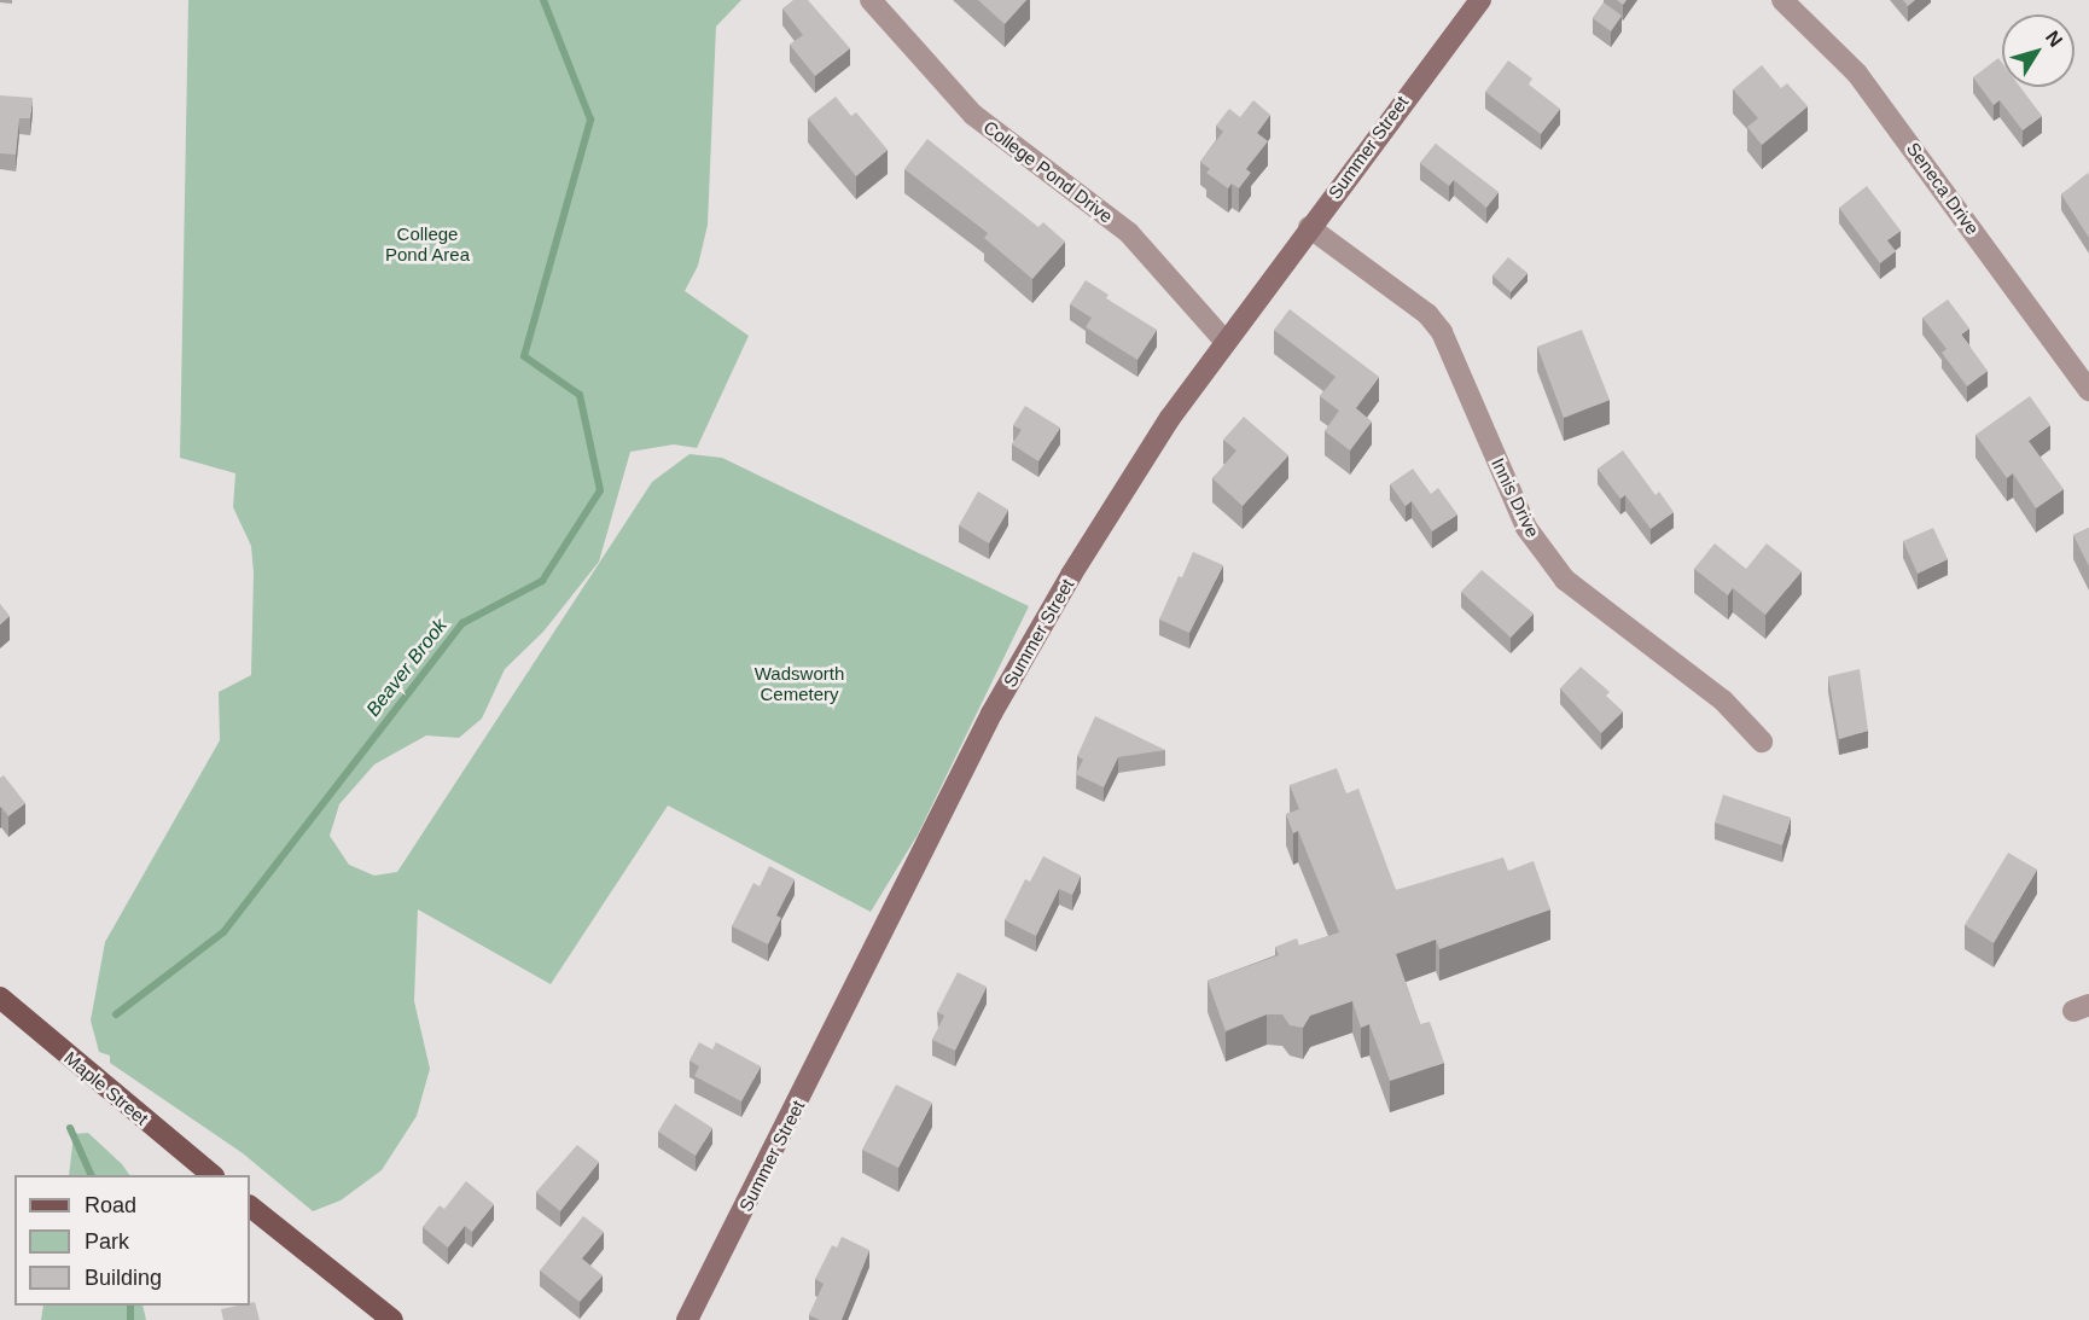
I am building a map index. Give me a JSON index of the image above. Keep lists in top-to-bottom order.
{
  "streets": {
    "main road": ["Maple Street"],
    "street": [
      "Summer Street",
      "College Pond Drive",
      "Seneca Drive",
      "Innis Drive"
    ]
  },
  "crossings": [
    ["Summer Street", "College Pond Drive"],
    ["Summer Street", "Innis Drive"]
  ],
  "water": ["Beaver Brook"],
  "parks": ["College Pond Area", "Wadsworth Cemetery"],
  "legend": ["Road", "Park", "Building"],
  "north": "top right"
}
